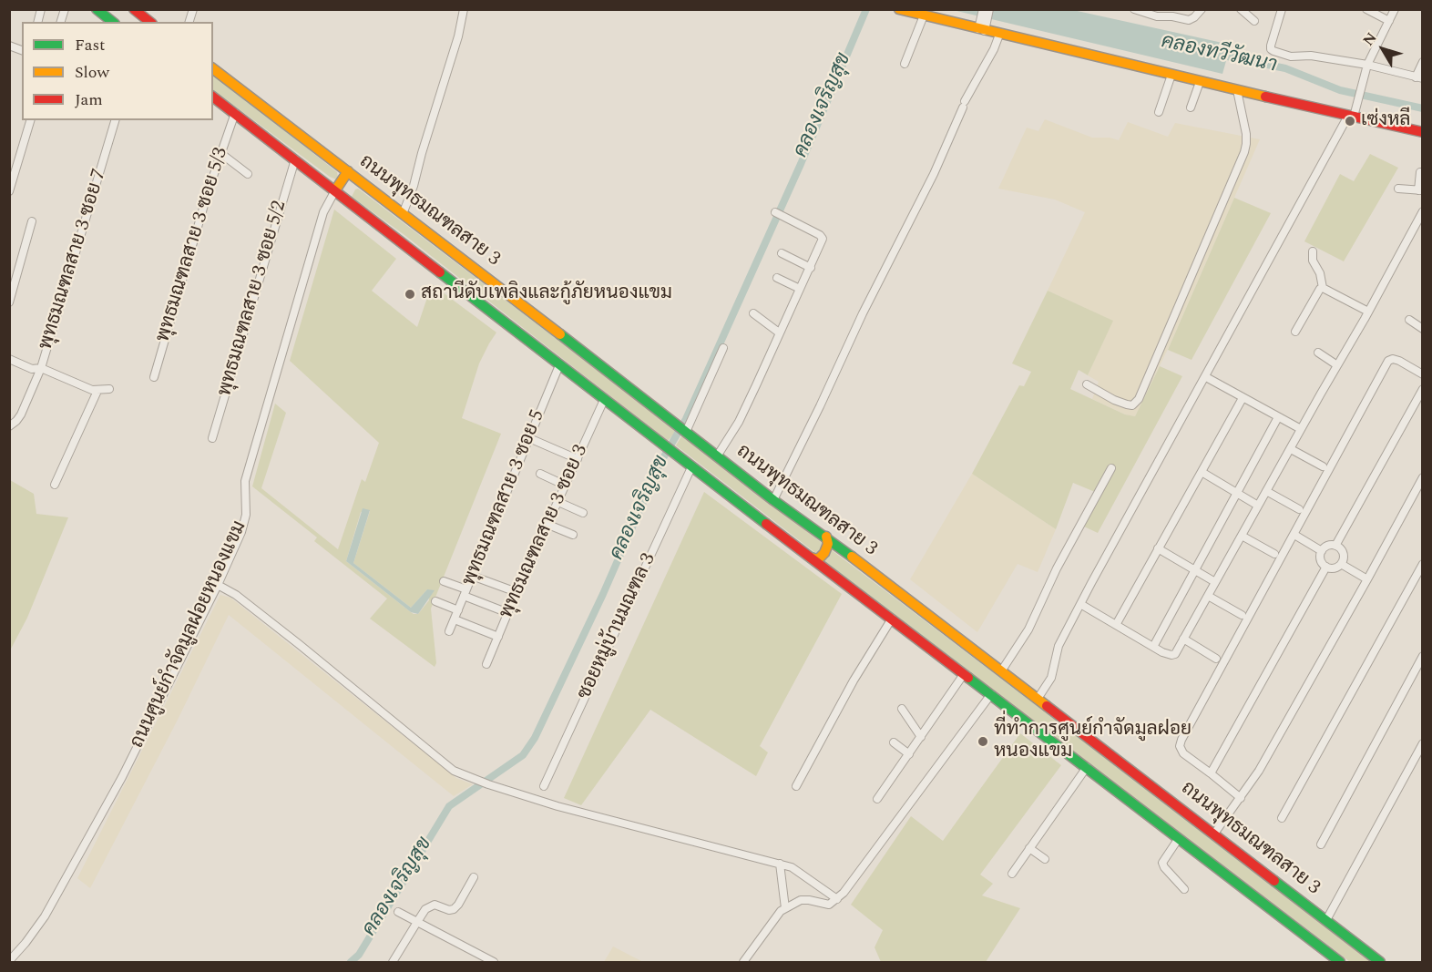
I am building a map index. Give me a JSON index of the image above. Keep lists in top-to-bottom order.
{
  "streets": {
    "main road": ["ถนนพุทธมณฑลสาย 3"],
    "street": [
      "พุทธมณฑลสาย 3 ซอย 5/3",
      "พุทธมณฑลสาย 3 ซอย 7",
      "พุทธมณฑลสาย 3 ซอย 5/2",
      "พุทธมณฑลสาย 3 ซอย 5",
      "พุทธมณฑลสาย 3 ซอย 3",
      "ซอยหมู่บ้านมณฑล 3",
      "ถนนศูนย์กำจัดมูลฝอยหนองแขม"
    ]
  },
  "crossings": [
    ["ถนนพุทธมณฑลสาย 3", "พุทธมณฑลสาย 3 ซอย 5/3"],
    ["ถนนพุทธมณฑลสาย 3", "พุทธมณฑลสาย 3 ซอย 5/2"],
    ["ถนนพุทธมณฑลสาย 3", "พุทธมณฑลสาย 3 ซอย 5"],
    ["ถนนพุทธมณฑลสาย 3", "พุทธมณฑลสาย 3 ซอย 3"],
    ["ถนนพุทธมณฑลสาย 3", "ซอยหมู่บ้านมณฑล 3"],
    ["ถนนพุทธมณฑลสาย 3", "ถนนศูนย์กำจัดมูลฝอยหนองแขม"]
  ],
  "water": ["คลองทวีวัฒนา", "คลองเจริญสุข"],
  "places": ["เซ่งหลี", "สถานีดับเพลิงและกู้ภัยหนองแขม", "ที่ทำการศูนย์กำจัดมูลฝอย หนองแขม"],
  "legend": ["Fast", "Slow", "Jam"],
  "north": "top left"
}
